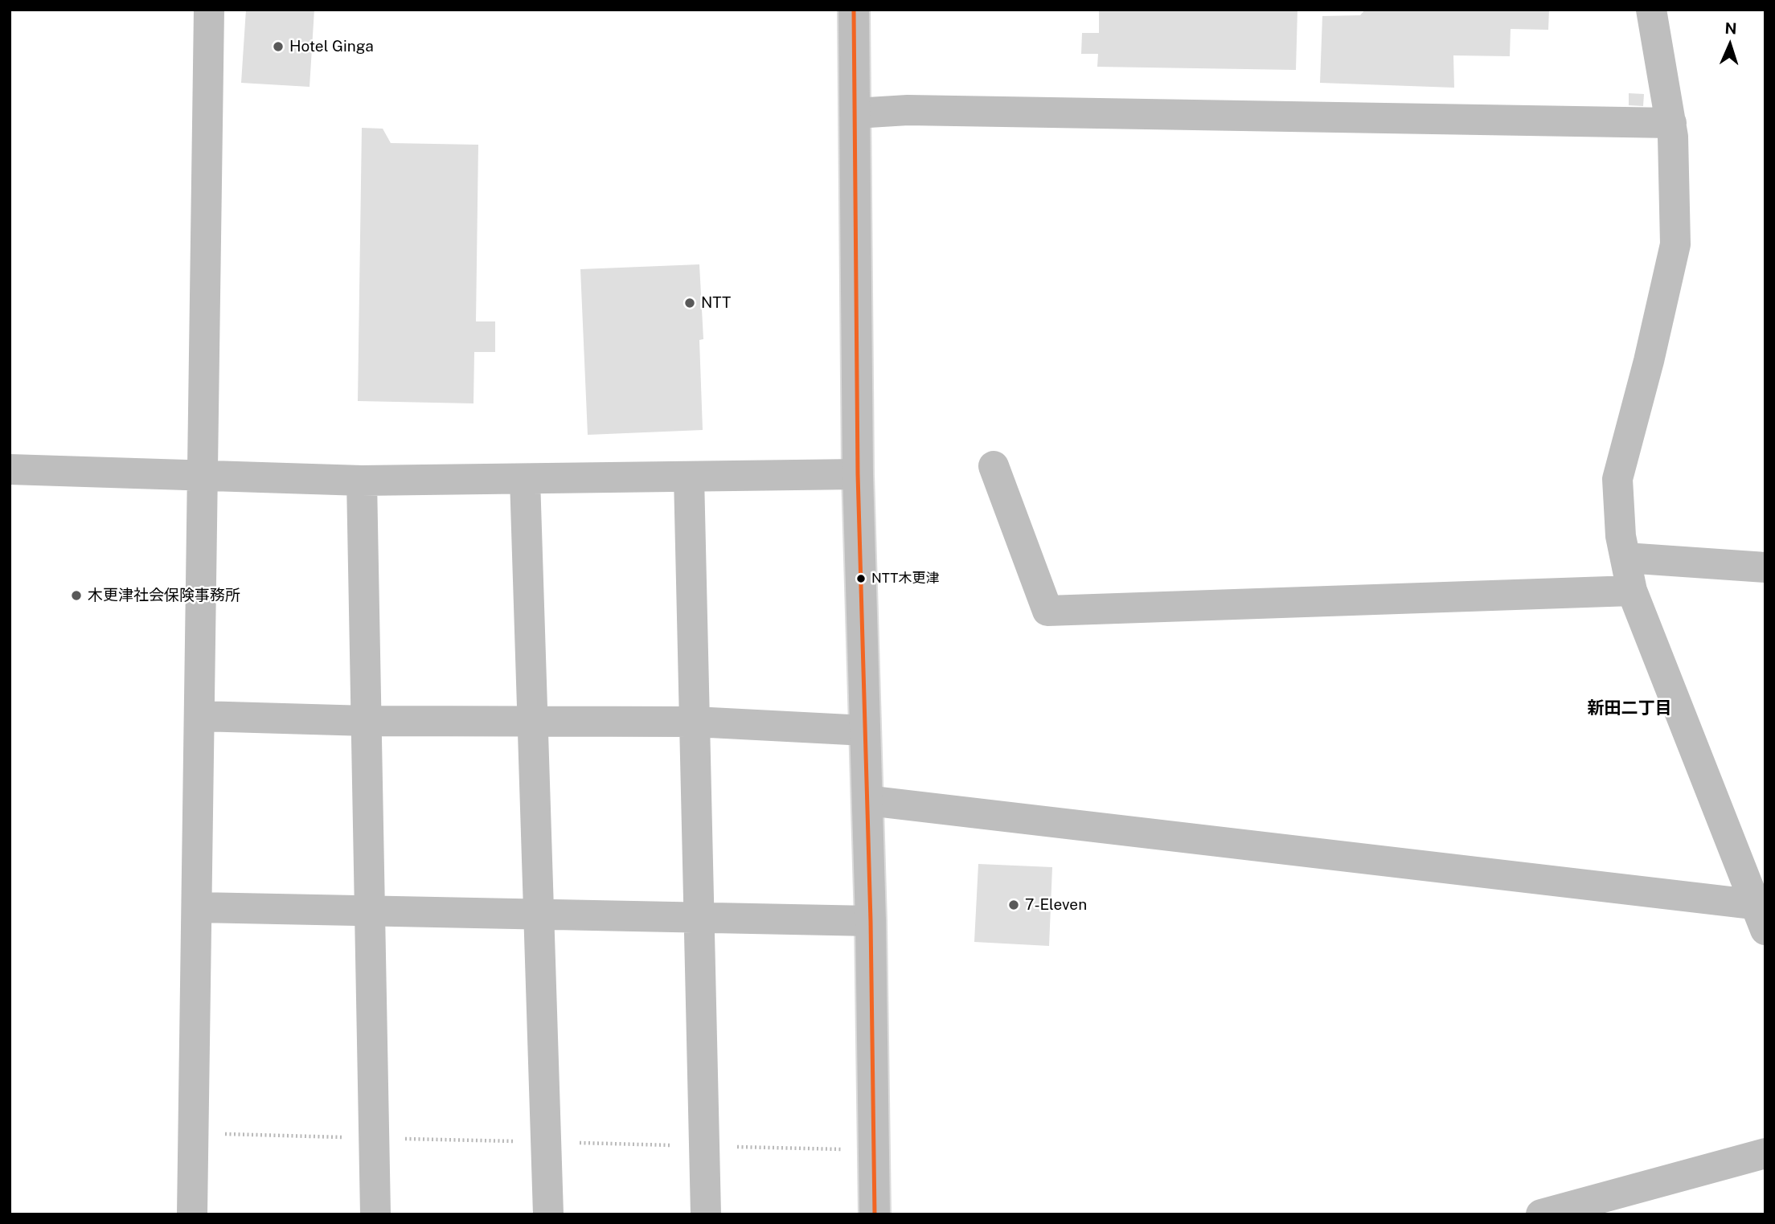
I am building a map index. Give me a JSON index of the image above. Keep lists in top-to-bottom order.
{
  "districts": ["新田二丁目"],
  "places": [
    "Hotel Ginga",
    "NTT",
    "NTT木更津",
    "木更津社会保険事務所",
    "7-Eleven"
  ],
  "north": "top"
}
